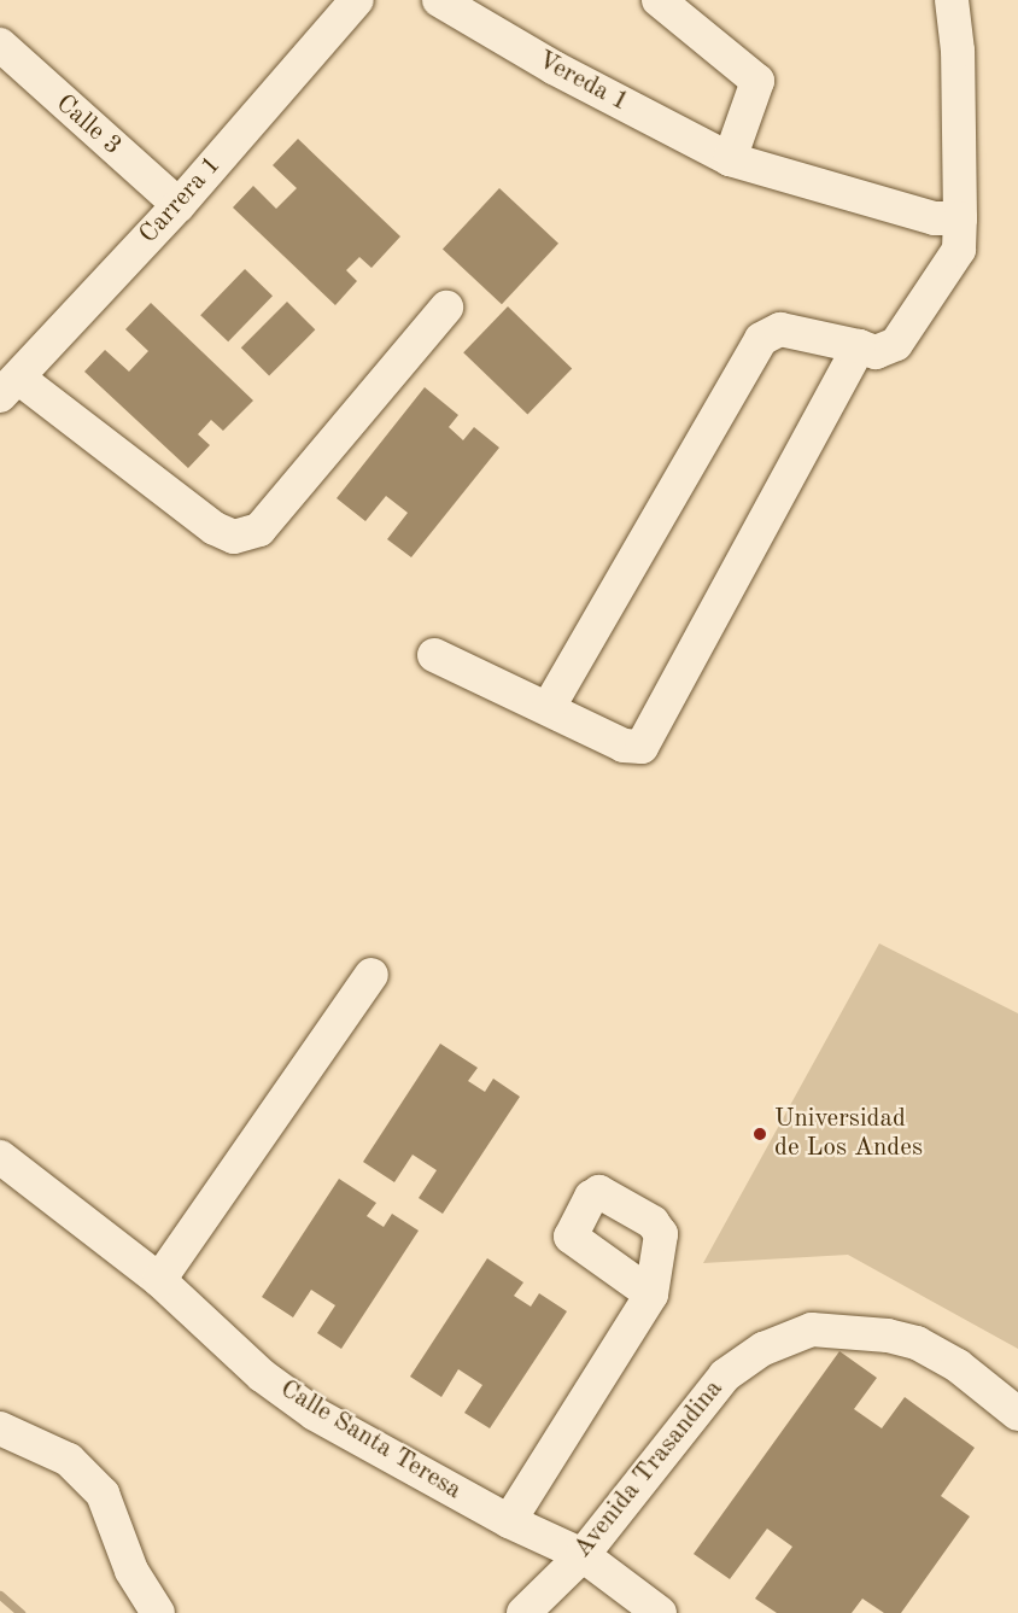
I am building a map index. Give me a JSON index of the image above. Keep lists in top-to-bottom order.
{
  "streets": {
    "street": [
      "Vereda 1",
      "Calle 3",
      "Carrera 1",
      "Calle Santa Teresa",
      "Avenida Trasandina"
    ]
  },
  "crossings": [
    ["Calle 3", "Carrera 1"],
    ["Calle Santa Teresa", "Avenida Trasandina"]
  ],
  "places": ["Universidad de Los Andes"]
}
